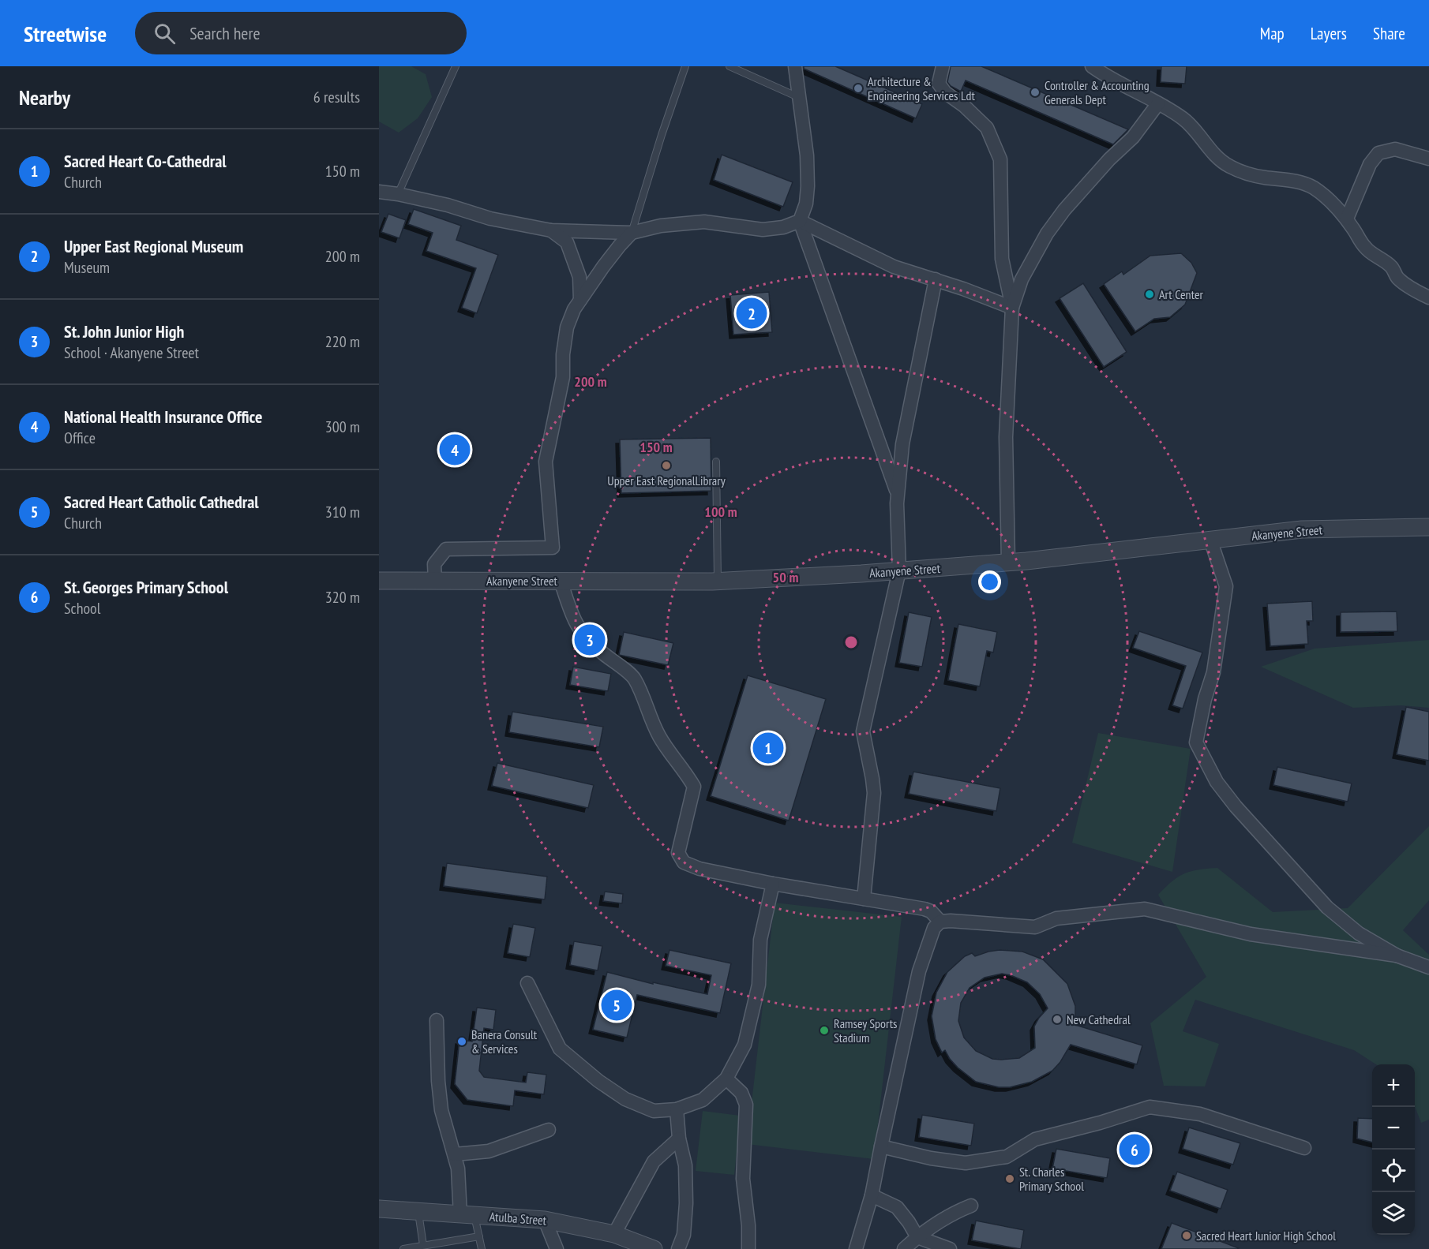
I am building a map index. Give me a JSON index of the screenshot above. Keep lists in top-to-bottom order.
{
  "streets": {
    "street": ["Akanyene Street", "Atulba Street"]
  },
  "places": [
    "Architecture & Engineering Services Ldt",
    "Controller & Accounting Generals Dept",
    "Art Center",
    "Upper East RegionalLibrary",
    "New Cathedral",
    "Ramsey Sports Stadium",
    "Banera Consult & Services",
    "St. Charles Primary School",
    "Sacred Heart Junior High School"
  ],
  "page": {
    "header": "Streetwise",
    "search": "Search here",
    "nav": ["Map", "Layers", "Share"],
    "heading": ["Nearby", "6 results"],
    "list": [
      {
        "mark": "1",
        "name": "Sacred Heart Co-Cathedral",
        "note": "Church",
        "value": "150 m"
      },
      {
        "mark": "2",
        "name": "Upper East Regional Museum",
        "note": "Museum",
        "value": "200 m"
      },
      {
        "mark": "3",
        "name": "St. John Junior High",
        "note": "School · Akanyene Street",
        "value": "220 m"
      },
      {
        "mark": "4",
        "name": "National Health Insurance Office",
        "note": "Office",
        "value": "300 m"
      },
      {
        "mark": "5",
        "name": "Sacred Heart Catholic Cathedral",
        "note": "Church",
        "value": "310 m"
      },
      {
        "mark": "6",
        "name": "St. Georges Primary School",
        "note": "School",
        "value": "320 m"
      }
    ],
    "pins": [
      "2",
      "4",
      "3",
      "1",
      "5",
      "6"
    ],
    "map_buttons": ["+", "−"]
  },
  "rings": [
    "200 m",
    "150 m",
    "100 m",
    "50 m"
  ]
}
